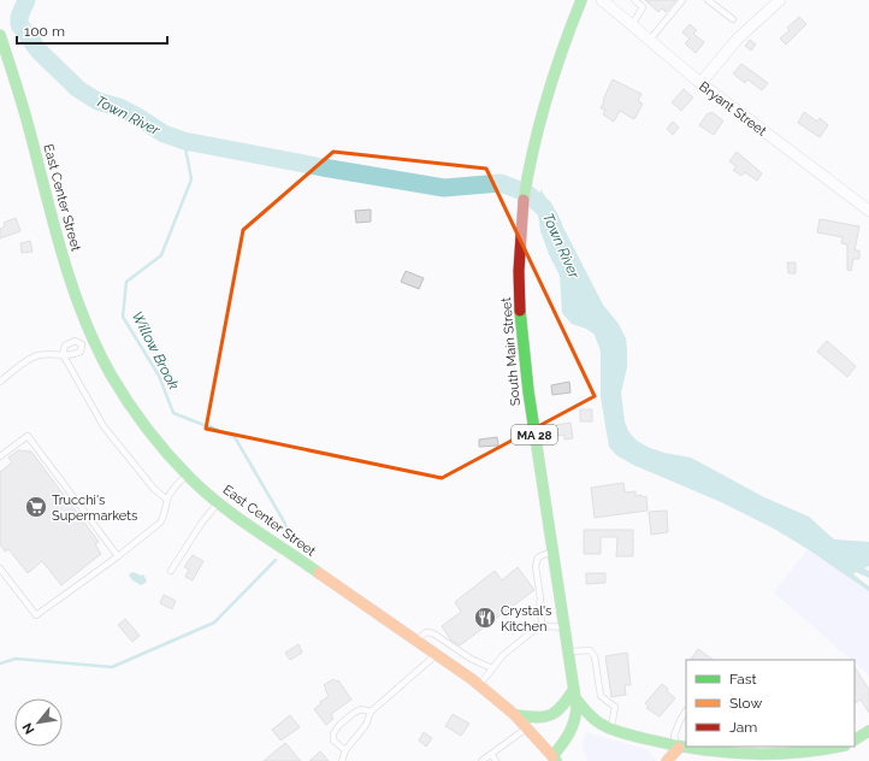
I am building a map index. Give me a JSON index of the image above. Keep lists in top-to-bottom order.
{
  "streets": {
    "main road": ["East Center Street", "South Main Street", "MA 28"],
    "street": ["Bryant Street"]
  },
  "crossings": [
    ["East Center Street", "South Main Street"]
  ],
  "water": ["Town River", "Willow Brook"],
  "places": {
    "supermarket": ["Trucchi's Supermarkets"],
    "restaurant": ["Crystal's Kitchen"]
  },
  "legend": ["Fast", "Slow", "Jam"],
  "scale_bar": "100 m",
  "north": "bottom left"
}
